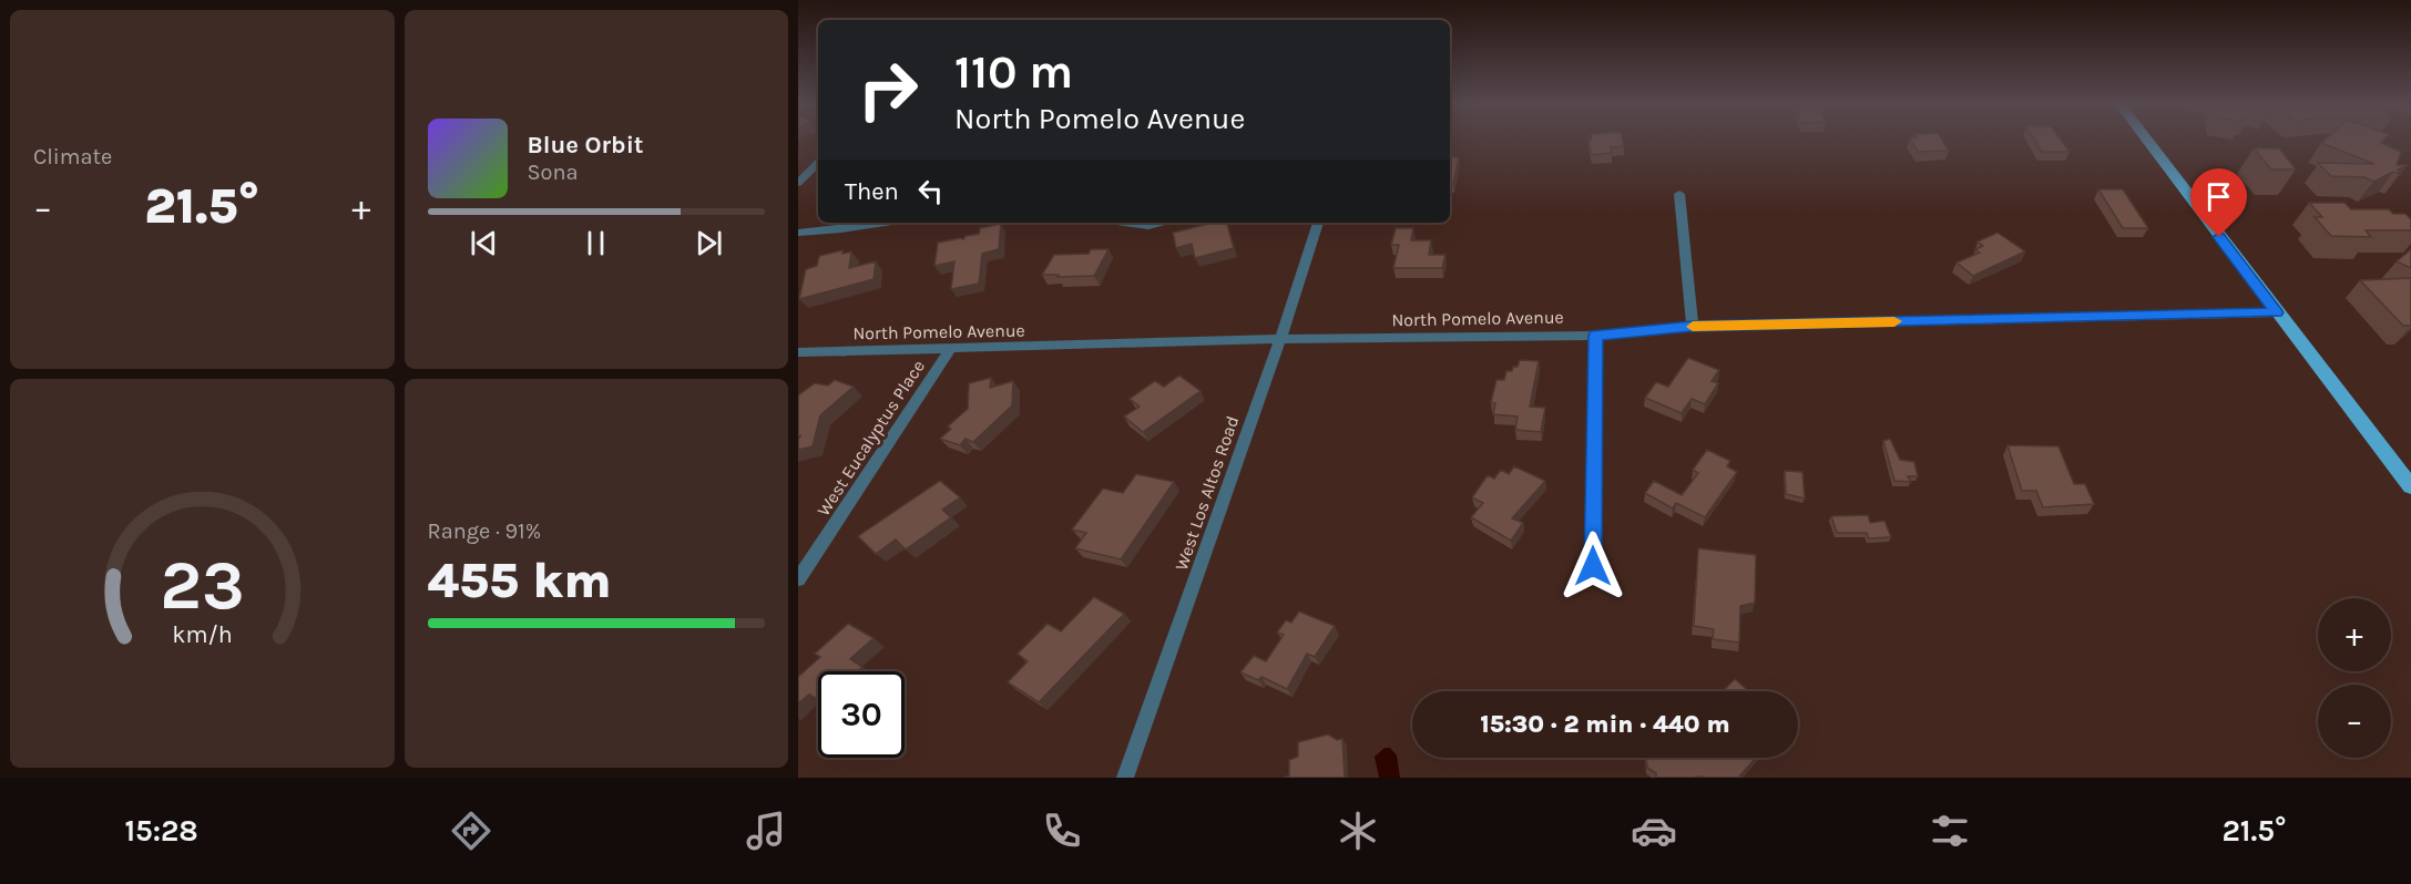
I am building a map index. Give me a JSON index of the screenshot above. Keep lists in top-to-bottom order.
{
  "streets": {
    "street": ["North Pomelo Avenue", "West Eucalyptus Place", "West Los Altos Road"]
  },
  "crossings": [
    ["North Pomelo Avenue", "West Eucalyptus Place"],
    ["North Pomelo Avenue", "West Los Altos Road"]
  ],
  "page": {
    "tile": [
      "Climate",
      ["Range · 91%", "455 km"]
    ],
    "turn": ["110 m", "North Pomelo Avenue"],
    "song": ["Blue Orbit", "Sona"],
    "then": "Then",
    "heat": ["−", "21.5°", "+"],
    "map_buttons": ["+", "−"],
    "limit": "30",
    "trip": "15:30 · 2 min · 440 m",
    "tabs": ["15:28", "21.5°"],
    "gauge": ["23", "km/h"]
  }
}
